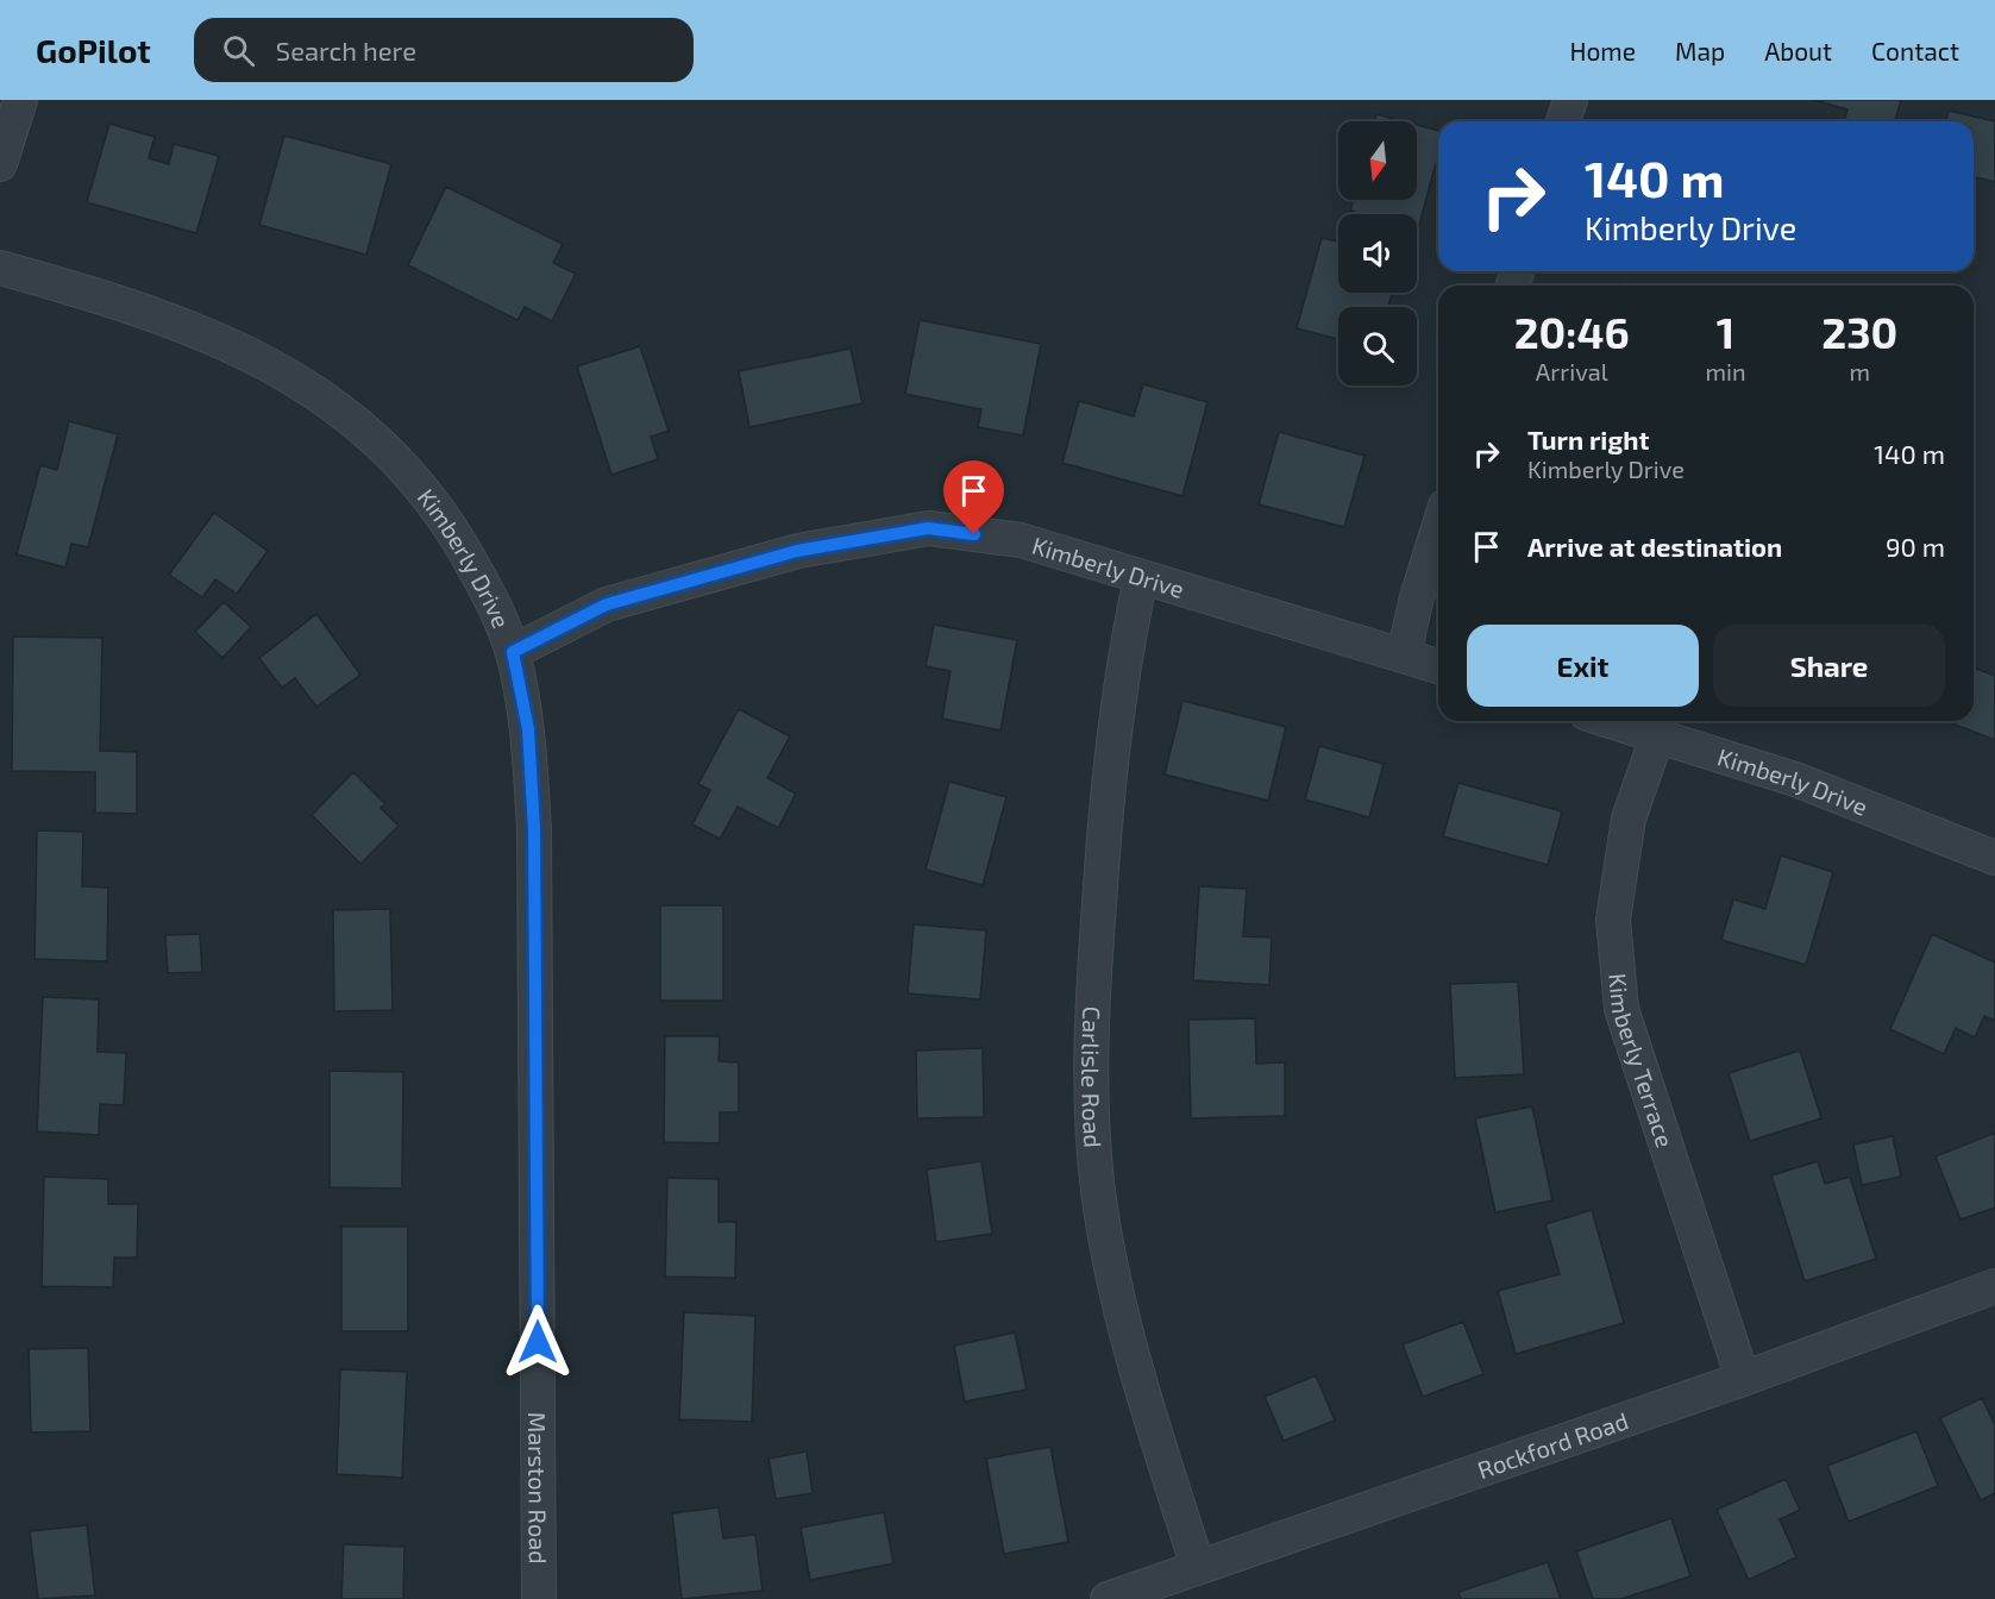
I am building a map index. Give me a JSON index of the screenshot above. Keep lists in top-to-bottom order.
{
  "streets": {
    "street": [
      "Kimberly Drive",
      "Kimberly Terrace",
      "Carlisle Road",
      "Rockford Road",
      "Marston Road"
    ]
  },
  "crossings": [
    ["Kimberly Drive", "Kimberly Terrace"],
    ["Kimberly Drive", "Carlisle Road"],
    ["Kimberly Drive", "Marston Road"],
    ["Kimberly Terrace", "Rockford Road"],
    ["Carlisle Road", "Rockford Road"]
  ],
  "north": "bottom",
  "page": {
    "header": "GoPilot",
    "search": "Search here",
    "nav": [
      "Home",
      "Map",
      "About",
      "Contact"
    ],
    "turn": ["140 m", "Kimberly Drive"],
    "eta": [
      "20:46",
      "Arrival",
      "1",
      "min",
      "230",
      "m"
    ],
    "list": [
      {
        "name": "Turn right",
        "note": "Kimberly Drive",
        "value": "140 m"
      },
      {
        "name": "Arrive at destination",
        "value": "90 m"
      }
    ],
    "buttons": ["Exit", "Share"]
  }
}
